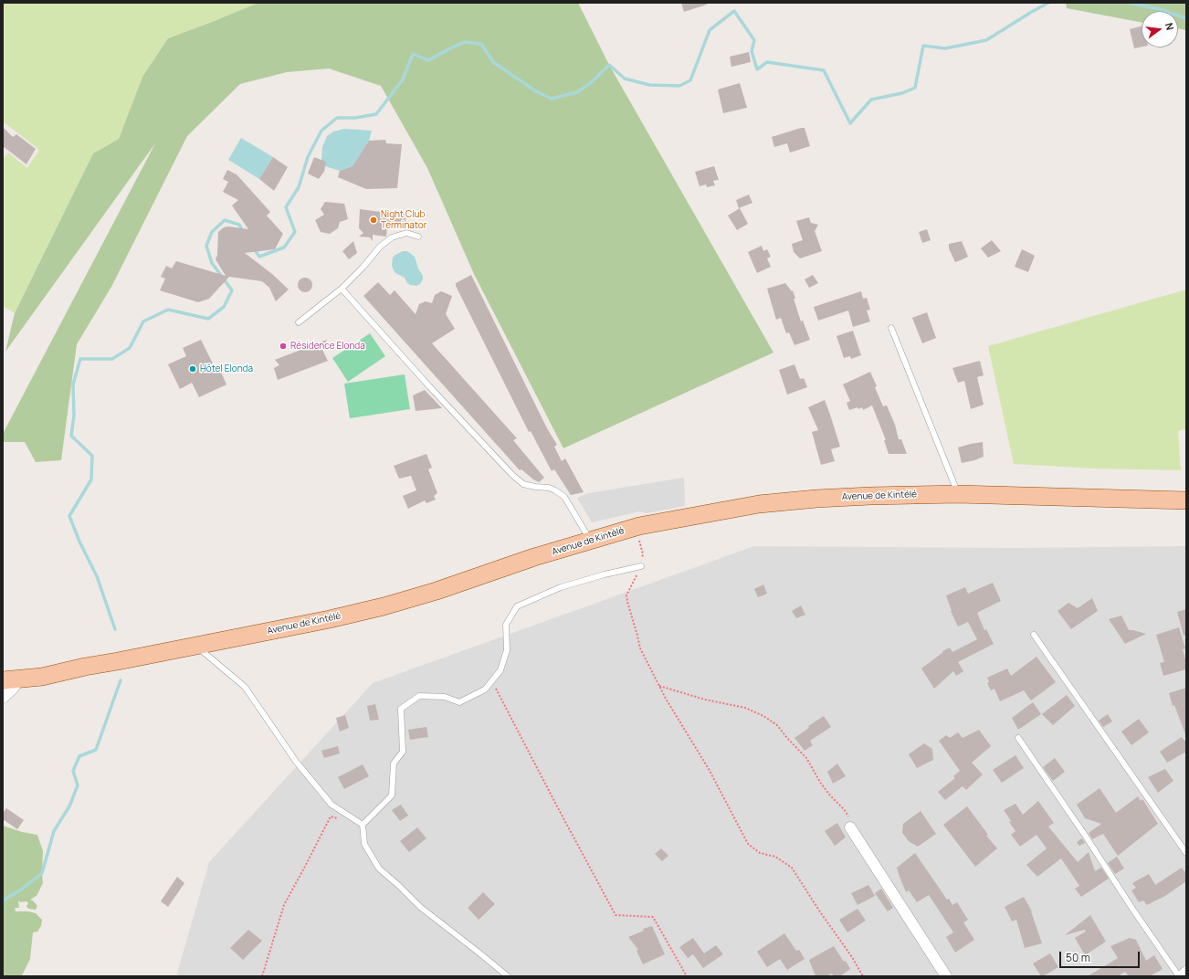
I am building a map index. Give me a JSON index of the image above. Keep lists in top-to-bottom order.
{
  "streets": {
    "main road": ["Avenue de Kintélé"]
  },
  "places": ["Night Club Terminator", "Résidence Elonda", "Hôtel Elonda"],
  "scale_bar": "50 m",
  "north": "right"
}
